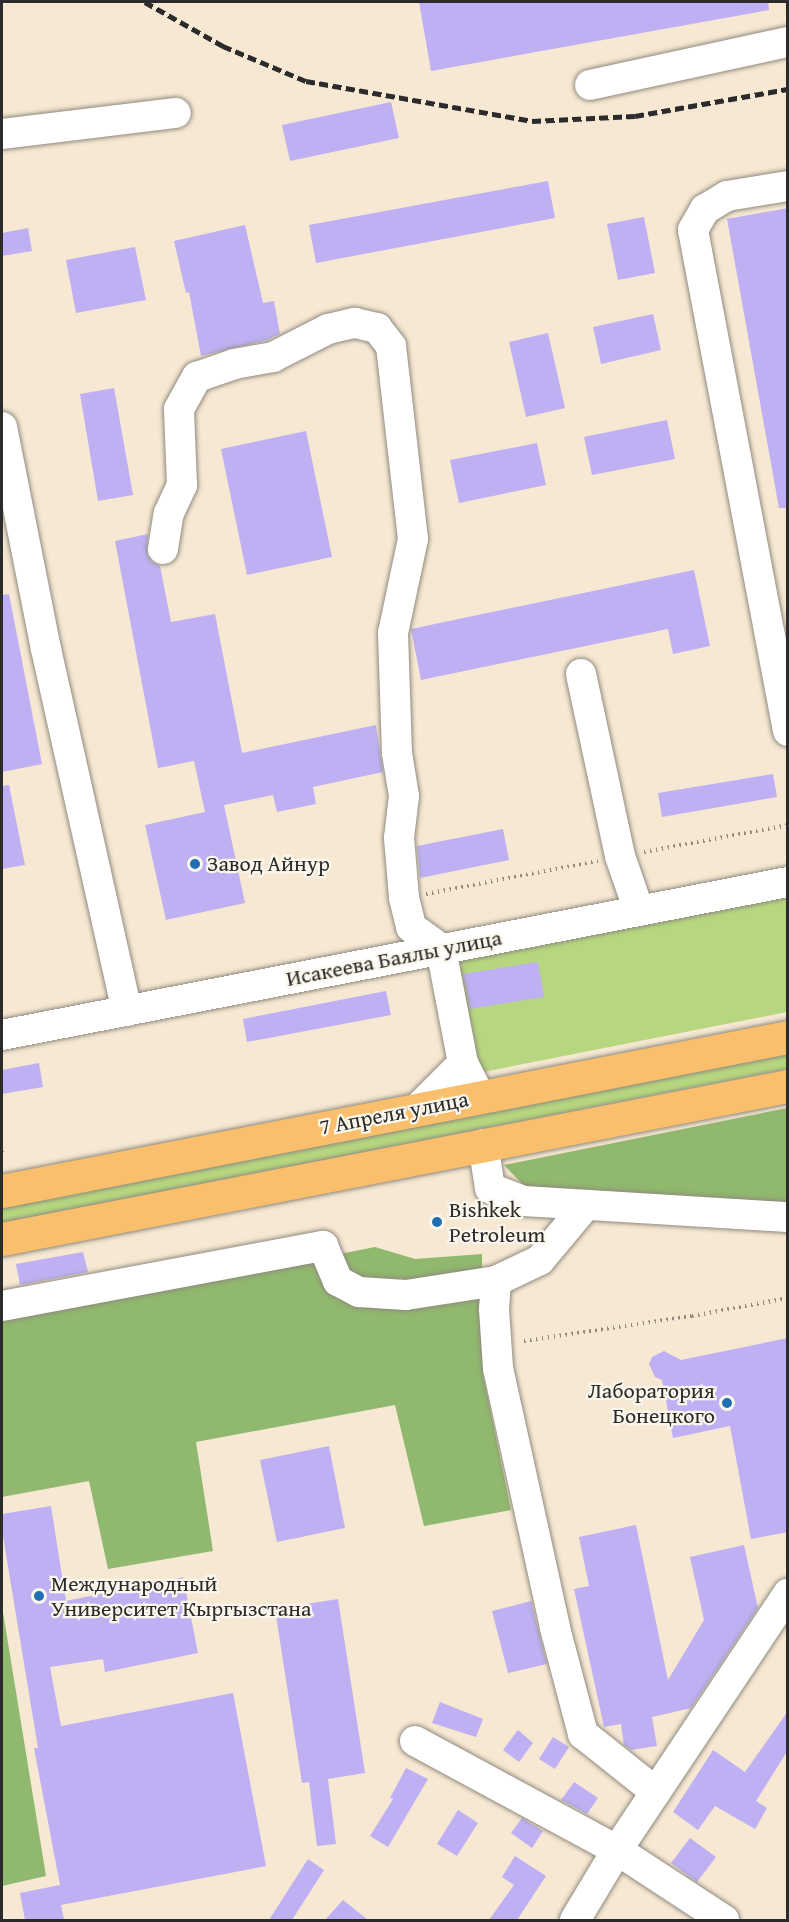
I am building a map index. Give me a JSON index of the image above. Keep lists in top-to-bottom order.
{
  "streets": {
    "main road": ["7 Апреля улица"],
    "street": ["Исакеева Баялы улица"]
  },
  "places": [
    "Завод Айнур",
    "Bishkek Petroleum",
    "Лаборатория Бонецкого",
    "Международный Университет Кыргызстана"
  ]
}
